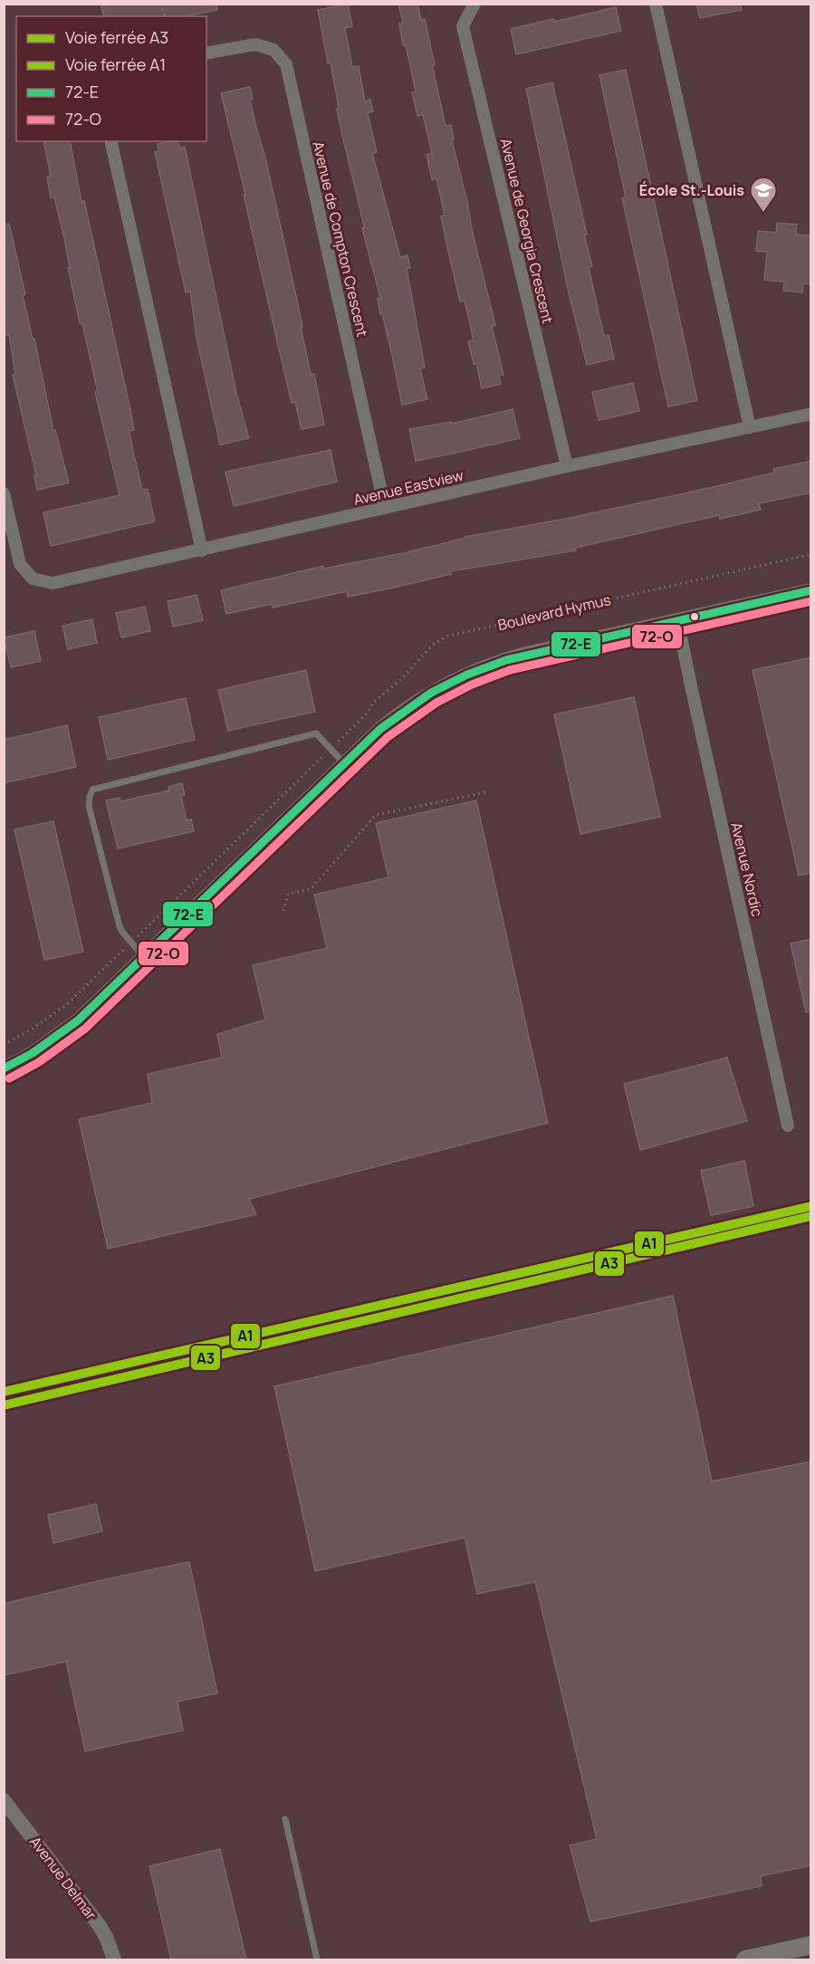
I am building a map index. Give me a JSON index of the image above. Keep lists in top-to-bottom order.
{
  "streets": {
    "street": [
      "Avenue de Georgia Crescent",
      "Avenue de Compton Crescent",
      "Avenue Eastview",
      "Avenue Nordic",
      "Avenue Delmar"
    ],
    "path": ["Boulevard Hymus"]
  },
  "crossings": [
    ["Avenue de Georgia Crescent", "Avenue Eastview"],
    ["Avenue de Compton Crescent", "Avenue Eastview"]
  ],
  "places": {
    "school or university": ["École St.-Louis"]
  },
  "lines": [
    "transit line 72-E",
    "transit line 72-O",
    "rail line A1",
    "rail line A3"
  ],
  "legend": [
    "Voie ferrée A3",
    "Voie ferrée A1",
    "72-E",
    "72-O"
  ]
}
